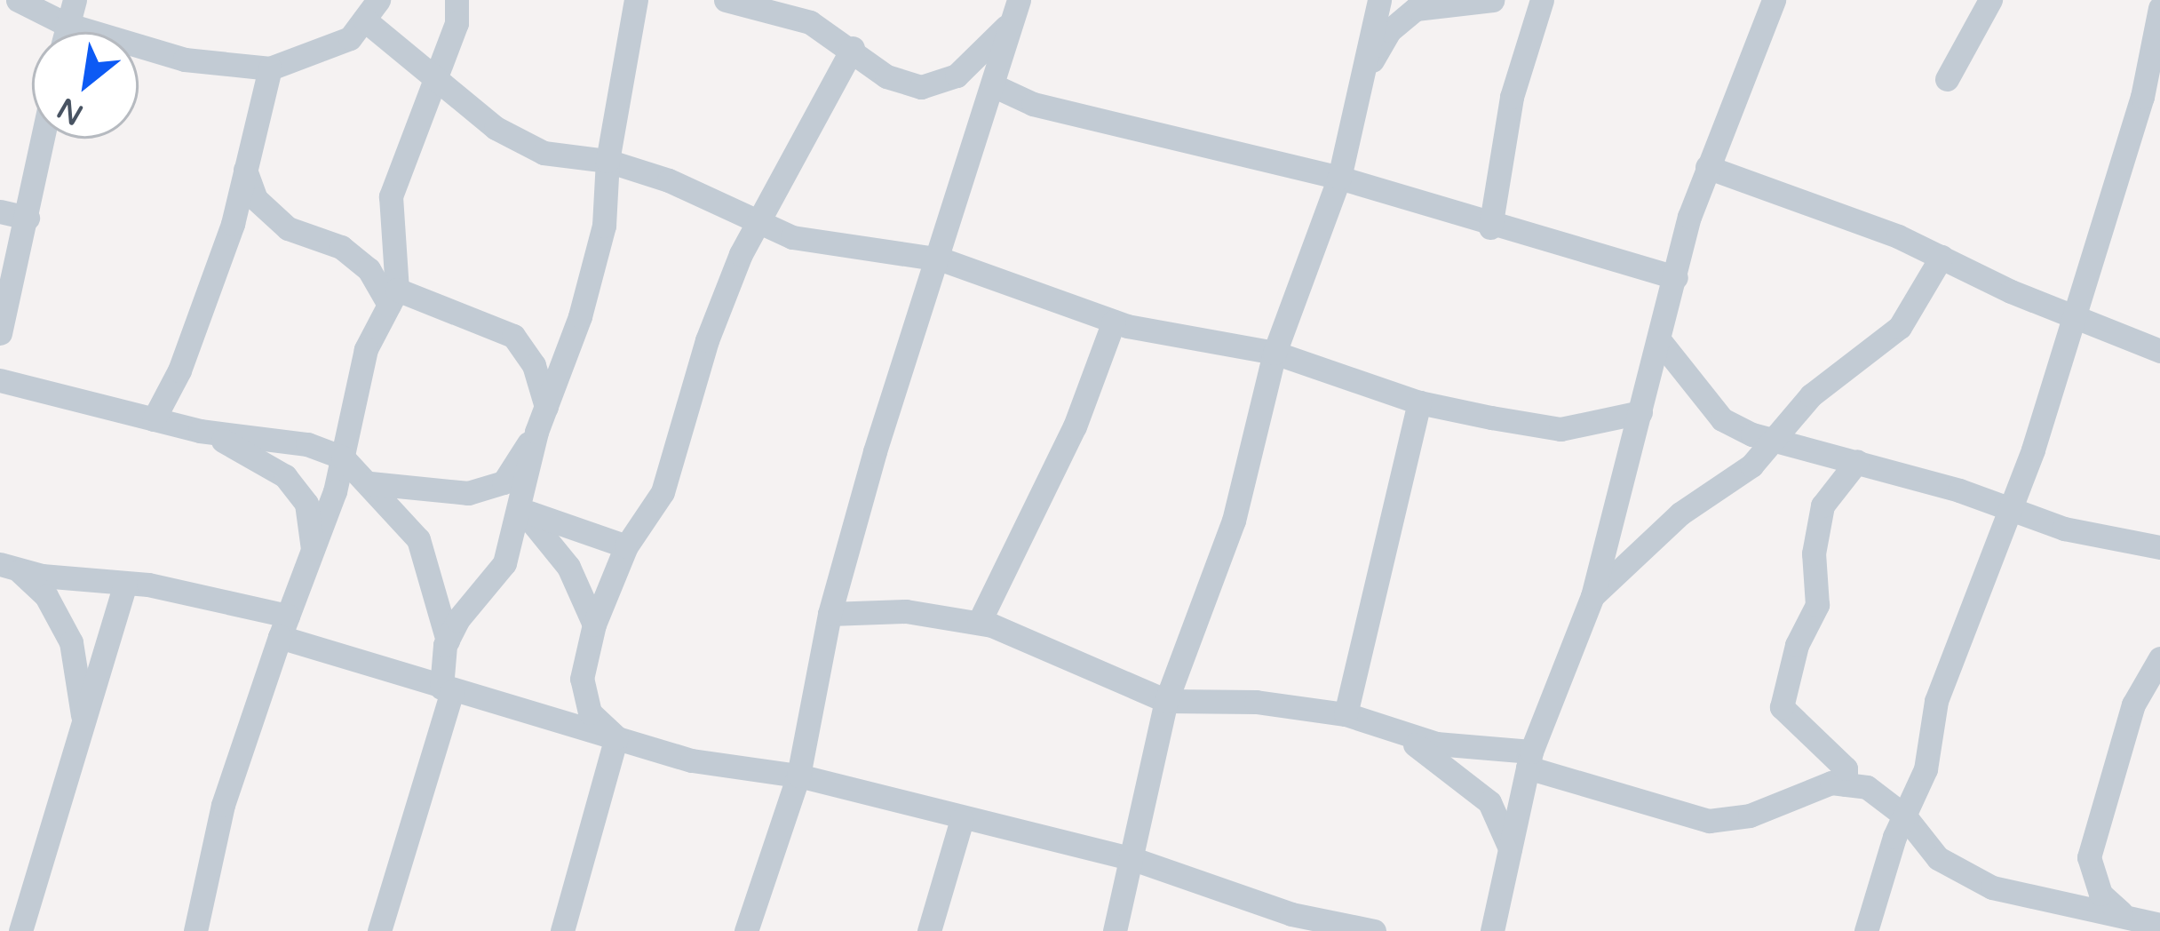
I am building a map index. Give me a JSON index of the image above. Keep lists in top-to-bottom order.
{
  "north": "bottom left"
}
